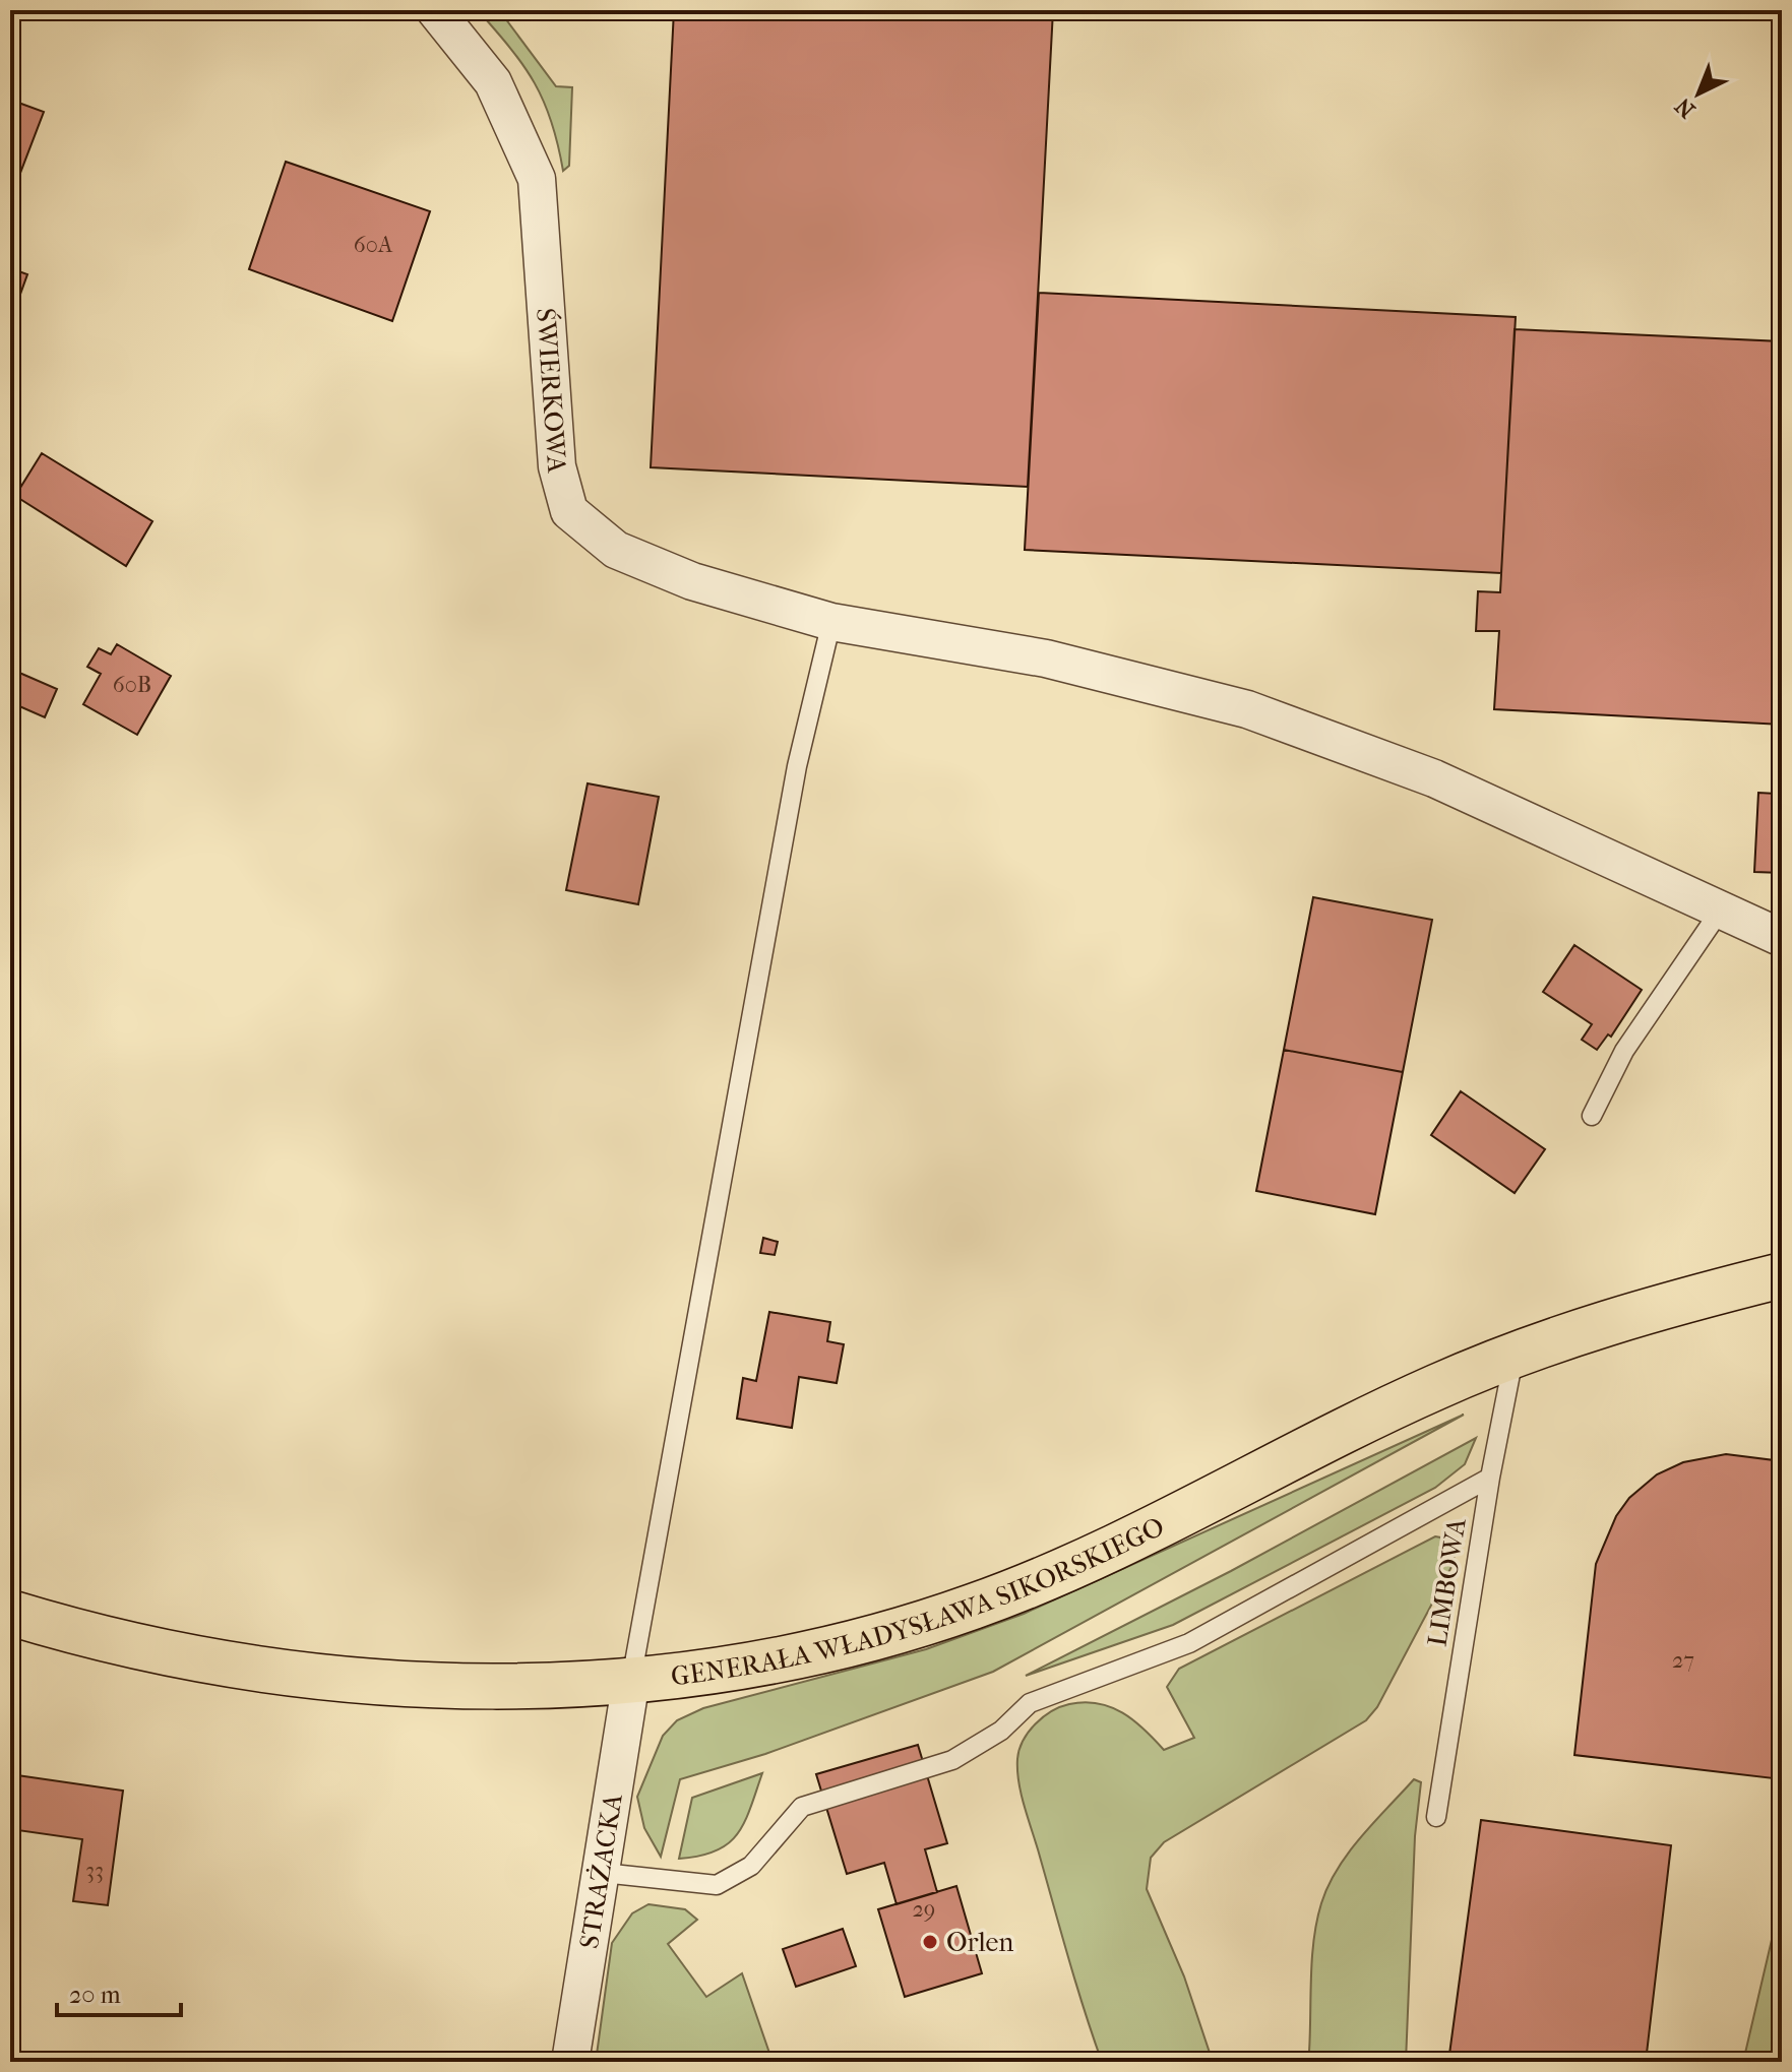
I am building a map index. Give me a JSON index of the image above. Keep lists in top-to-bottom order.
{
  "streets": {
    "main road": ["GENERAŁA WŁADYSŁAWA SIKORSKIEGO"],
    "street": ["ŚWIERKOWA", "STRAŻACKA"],
    "lane": ["LIMBOWA"]
  },
  "crossings": [
    ["LIMBOWA", "GENERAŁA WŁADYSŁAWA SIKORSKIEGO"],
    ["GENERAŁA WŁADYSŁAWA SIKORSKIEGO", "STRAŻACKA"]
  ],
  "places": ["Orlen"],
  "house_numbers": [
    "60A",
    "60B",
    "27",
    "33",
    "29"
  ],
  "scale_bar": "20 m",
  "north": "bottom left"
}
